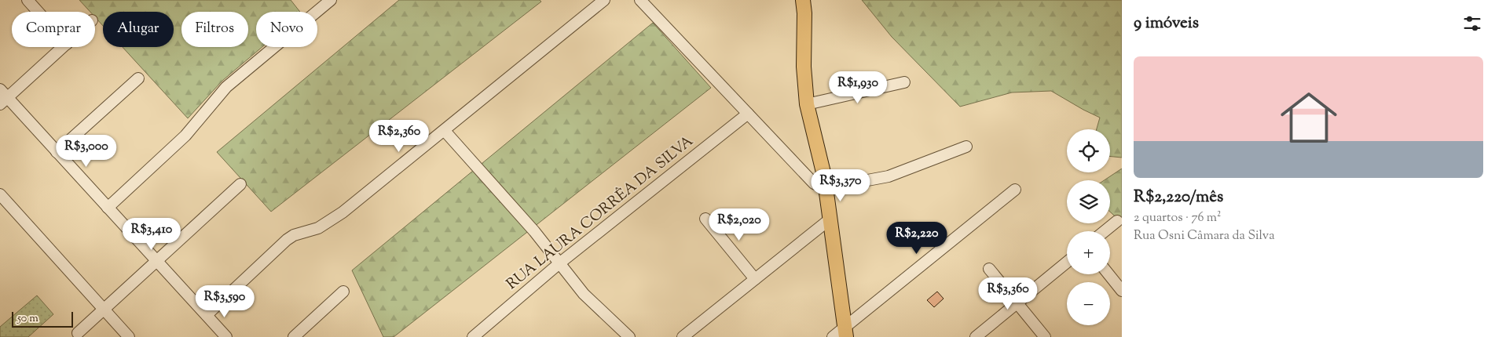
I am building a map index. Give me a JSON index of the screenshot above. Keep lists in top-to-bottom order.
{
  "streets": {
    "street": ["RUA LAURA CORRÊA DA SILVA"]
  },
  "scale_bar": "50 m",
  "page": {
    "heading": "9 imóveis",
    "chip": [
      "Comprar",
      "Alugar",
      "Filtros",
      "Novo"
    ],
    "list": [
      {
        "name": "R$2,220/mês",
        "note": "2 quartos · 76 m² · Rua Osni Câmara da Silva"
      }
    ],
    "price": [
      "R$1,930",
      "R$2,360",
      "R$3,000",
      "R$3,370",
      "R$2,020",
      "R$3,410",
      "R$2,220",
      "R$3,360",
      "R$3,590"
    ],
    "map_buttons": ["+", "−"],
    "scale": "50 m"
  }
}
